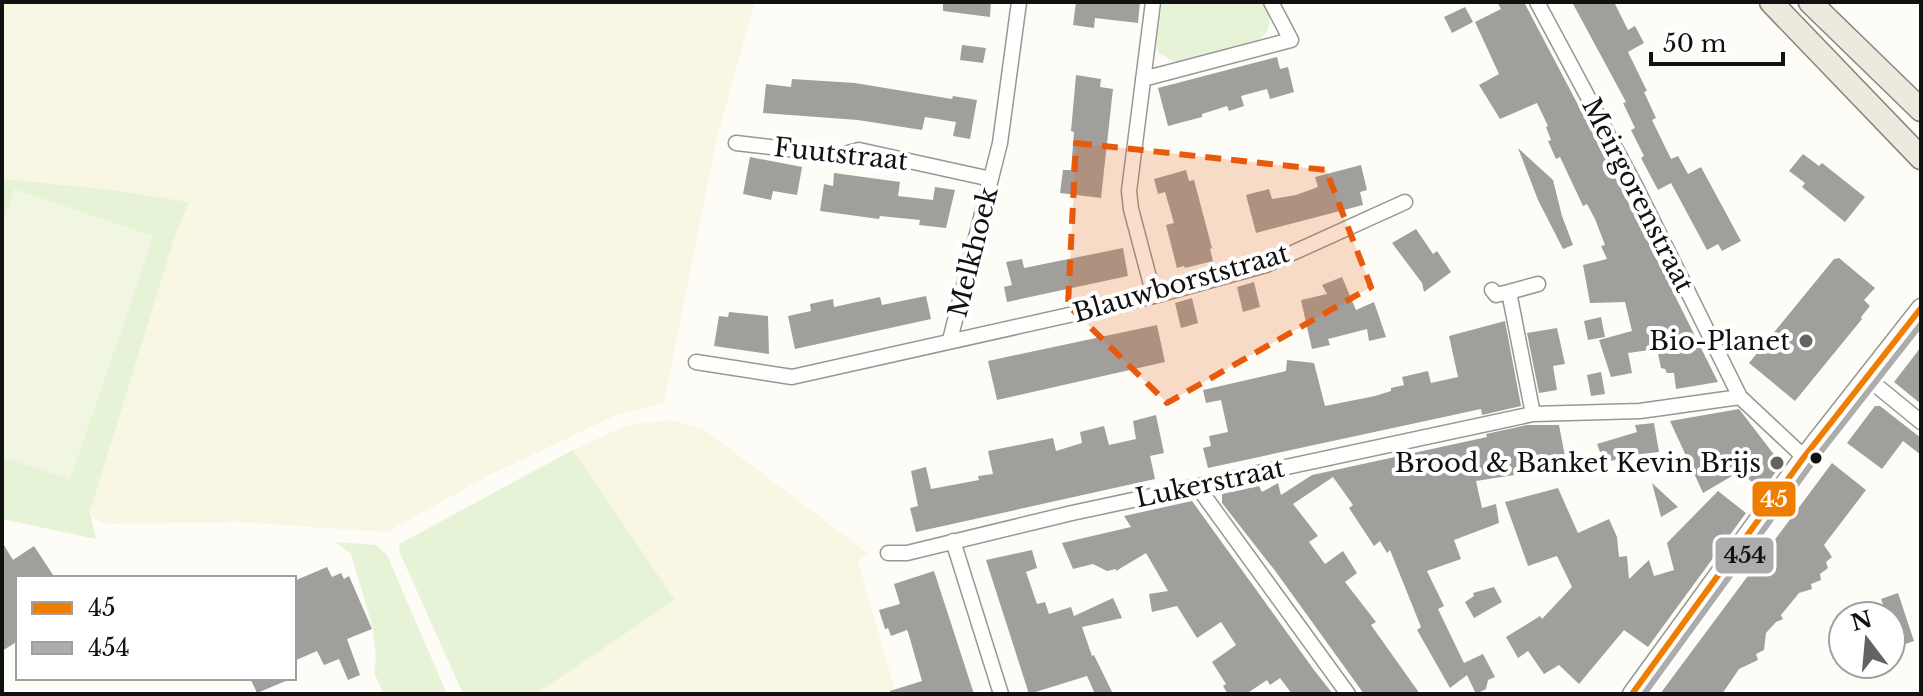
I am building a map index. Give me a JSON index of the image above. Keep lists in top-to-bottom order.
{
  "streets": {
    "street": [
      "Fuutstraat",
      "Meirgorenstraat",
      "Melkhoek",
      "Blauwborststraat",
      "Lukerstraat"
    ]
  },
  "crossings": [
    ["Fuutstraat", "Melkhoek"],
    ["Meirgorenstraat", "Lukerstraat"],
    ["Melkhoek", "Blauwborststraat"]
  ],
  "places": ["Bio-Planet", "Brood & Banket Kevin Brijs"],
  "lines": ["transit line 45", "transit line 454"],
  "legend": ["45", "454"],
  "scale_bar": "50 m",
  "north": "top"
}
